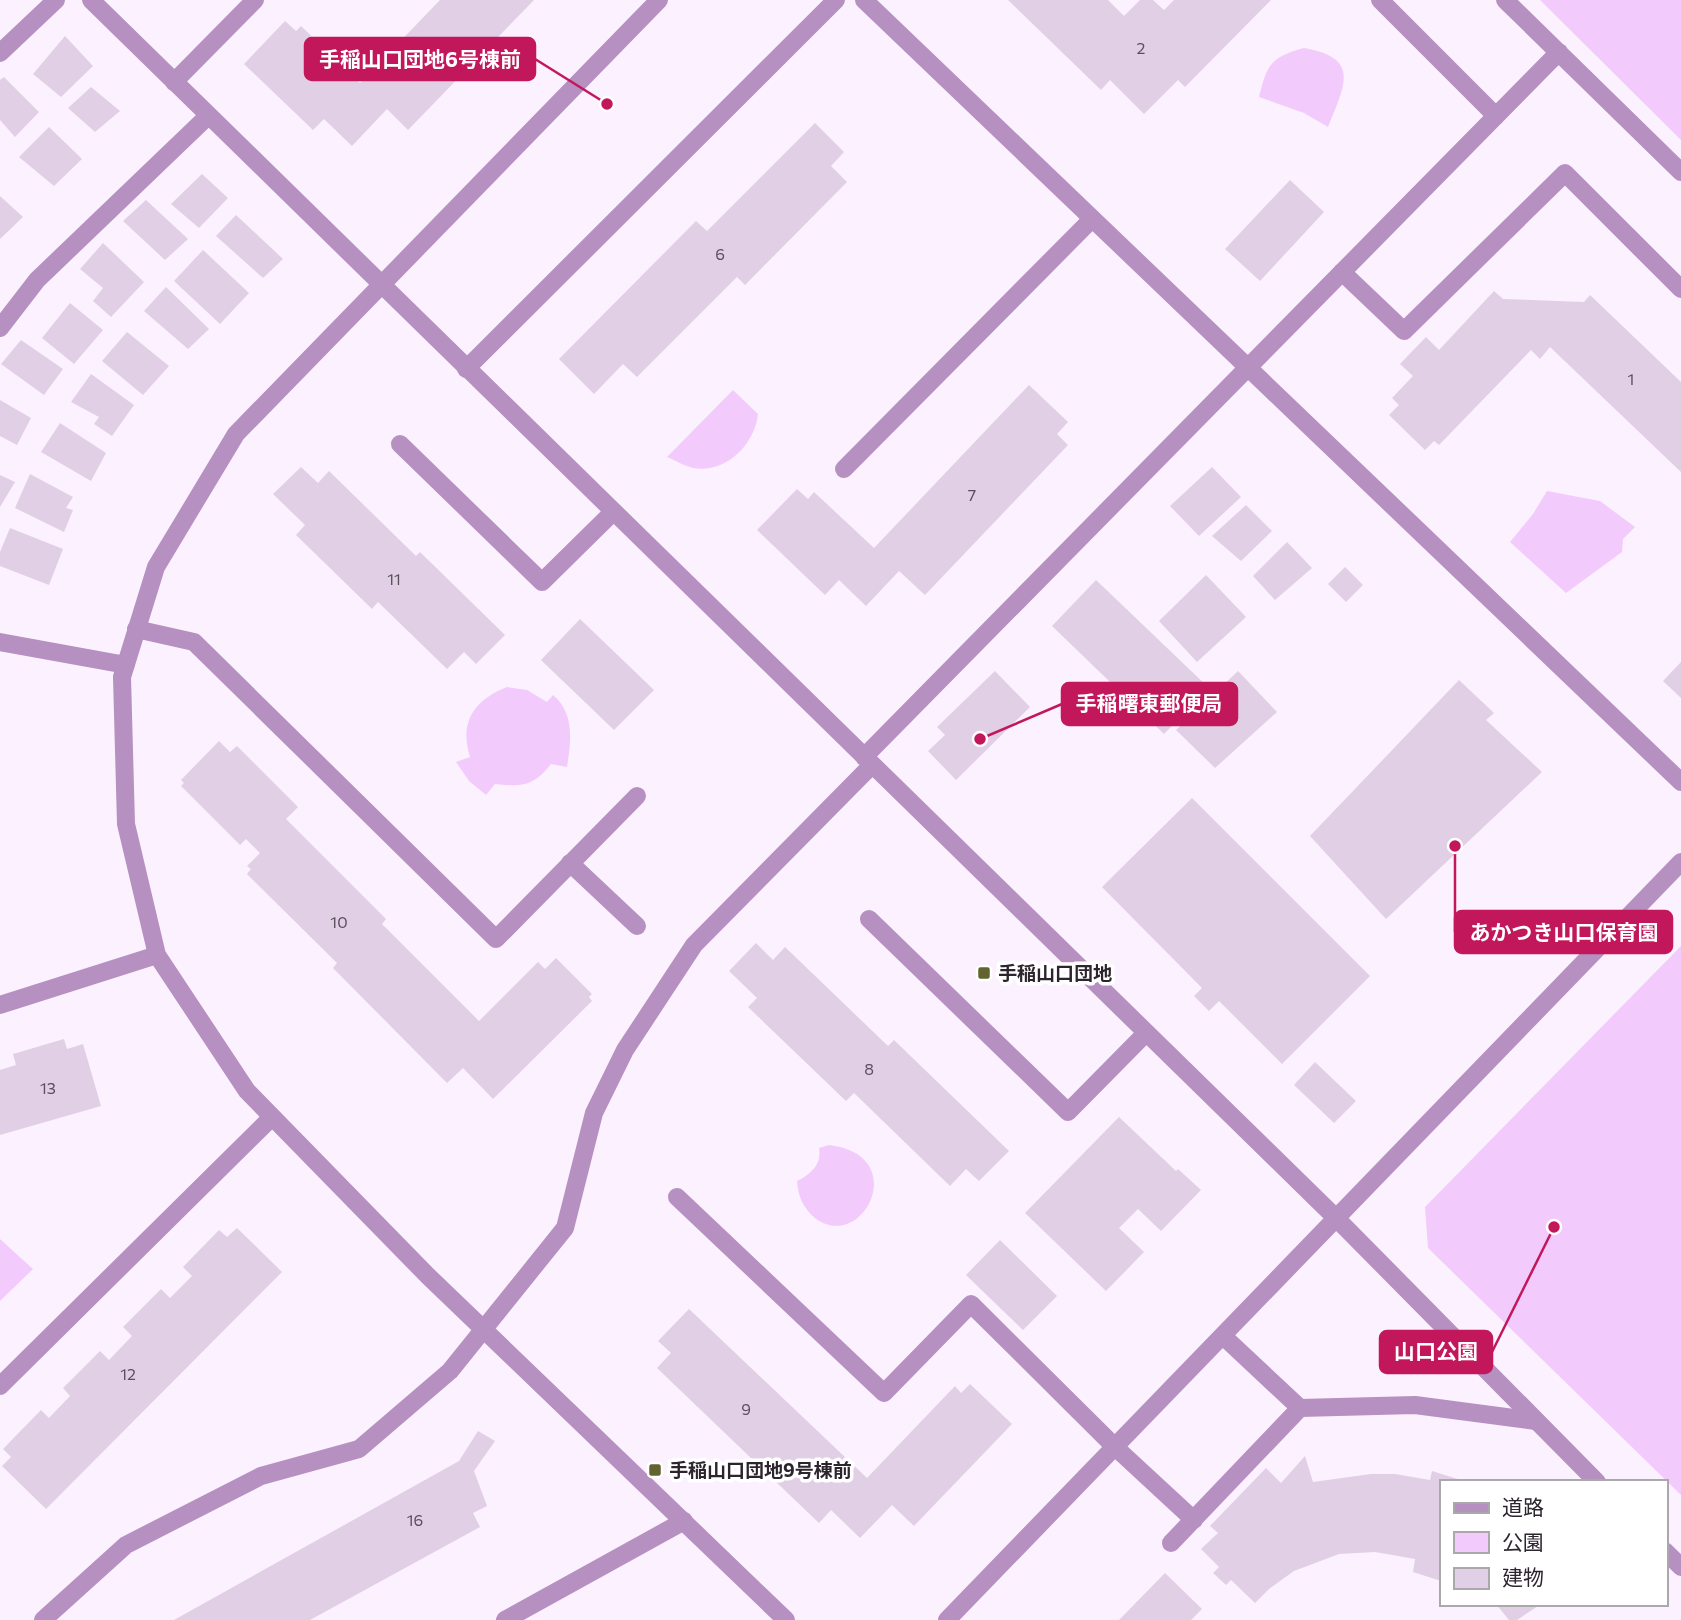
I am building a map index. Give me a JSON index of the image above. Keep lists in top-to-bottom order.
{
  "places": {
    "other": [
      "手稲山口団地6号棟前",
      "手稲曙東郵便局",
      "あかつき山口保育園",
      "山口公園"
    ],
    "transit": ["手稲山口団地", "手稲山口団地9号棟前"]
  },
  "house_numbers": [
    "2",
    "6",
    "1",
    "7",
    "11",
    "10",
    "8",
    "13",
    "12",
    "9",
    "16"
  ],
  "legend": ["道路", "公園", "建物"]
}
